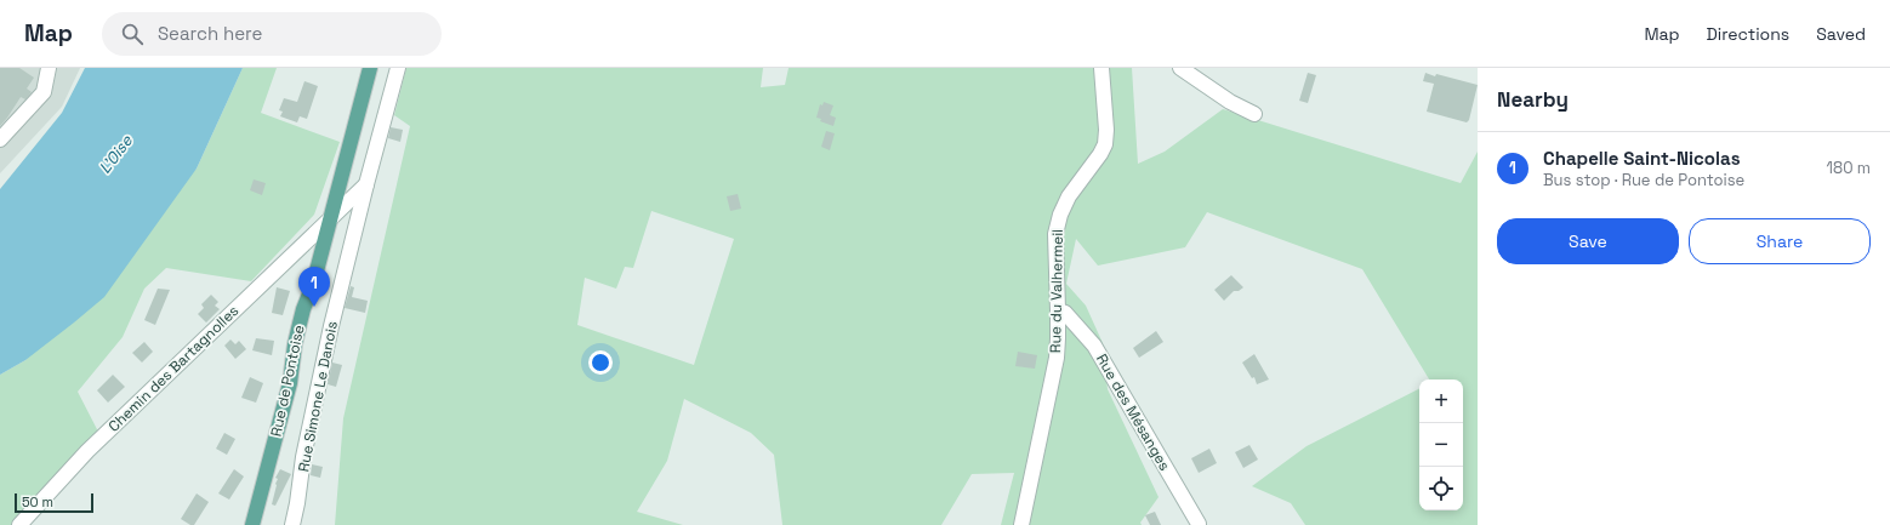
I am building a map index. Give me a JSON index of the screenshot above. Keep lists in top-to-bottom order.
{
  "streets": {
    "main road": ["Rue de Pontoise"],
    "street": [
      "Rue du Valhermeil",
      "Chemin des Bartagnolles",
      "Rue Simone Le Danois",
      "Rue des Mésanges"
    ]
  },
  "crossings": [
    ["Rue du Valhermeil", "Rue des Mésanges"],
    ["Chemin des Bartagnolles", "Rue de Pontoise"],
    ["Chemin des Bartagnolles", "Rue Simone Le Danois"]
  ],
  "water": ["L'Oise"],
  "scale_bar": "50 m",
  "page": {
    "header": "Map",
    "search": "Search here",
    "nav": ["Map", "Directions", "Saved"],
    "heading": "Nearby",
    "list": [
      {
        "mark": "1",
        "name": "Chapelle Saint-Nicolas",
        "note": "Bus stop · Rue de Pontoise",
        "value": "180 m"
      }
    ],
    "buttons": ["Save", "Share"],
    "pins": "1",
    "map_buttons": ["+", "−"],
    "scale": "50 m"
  }
}
